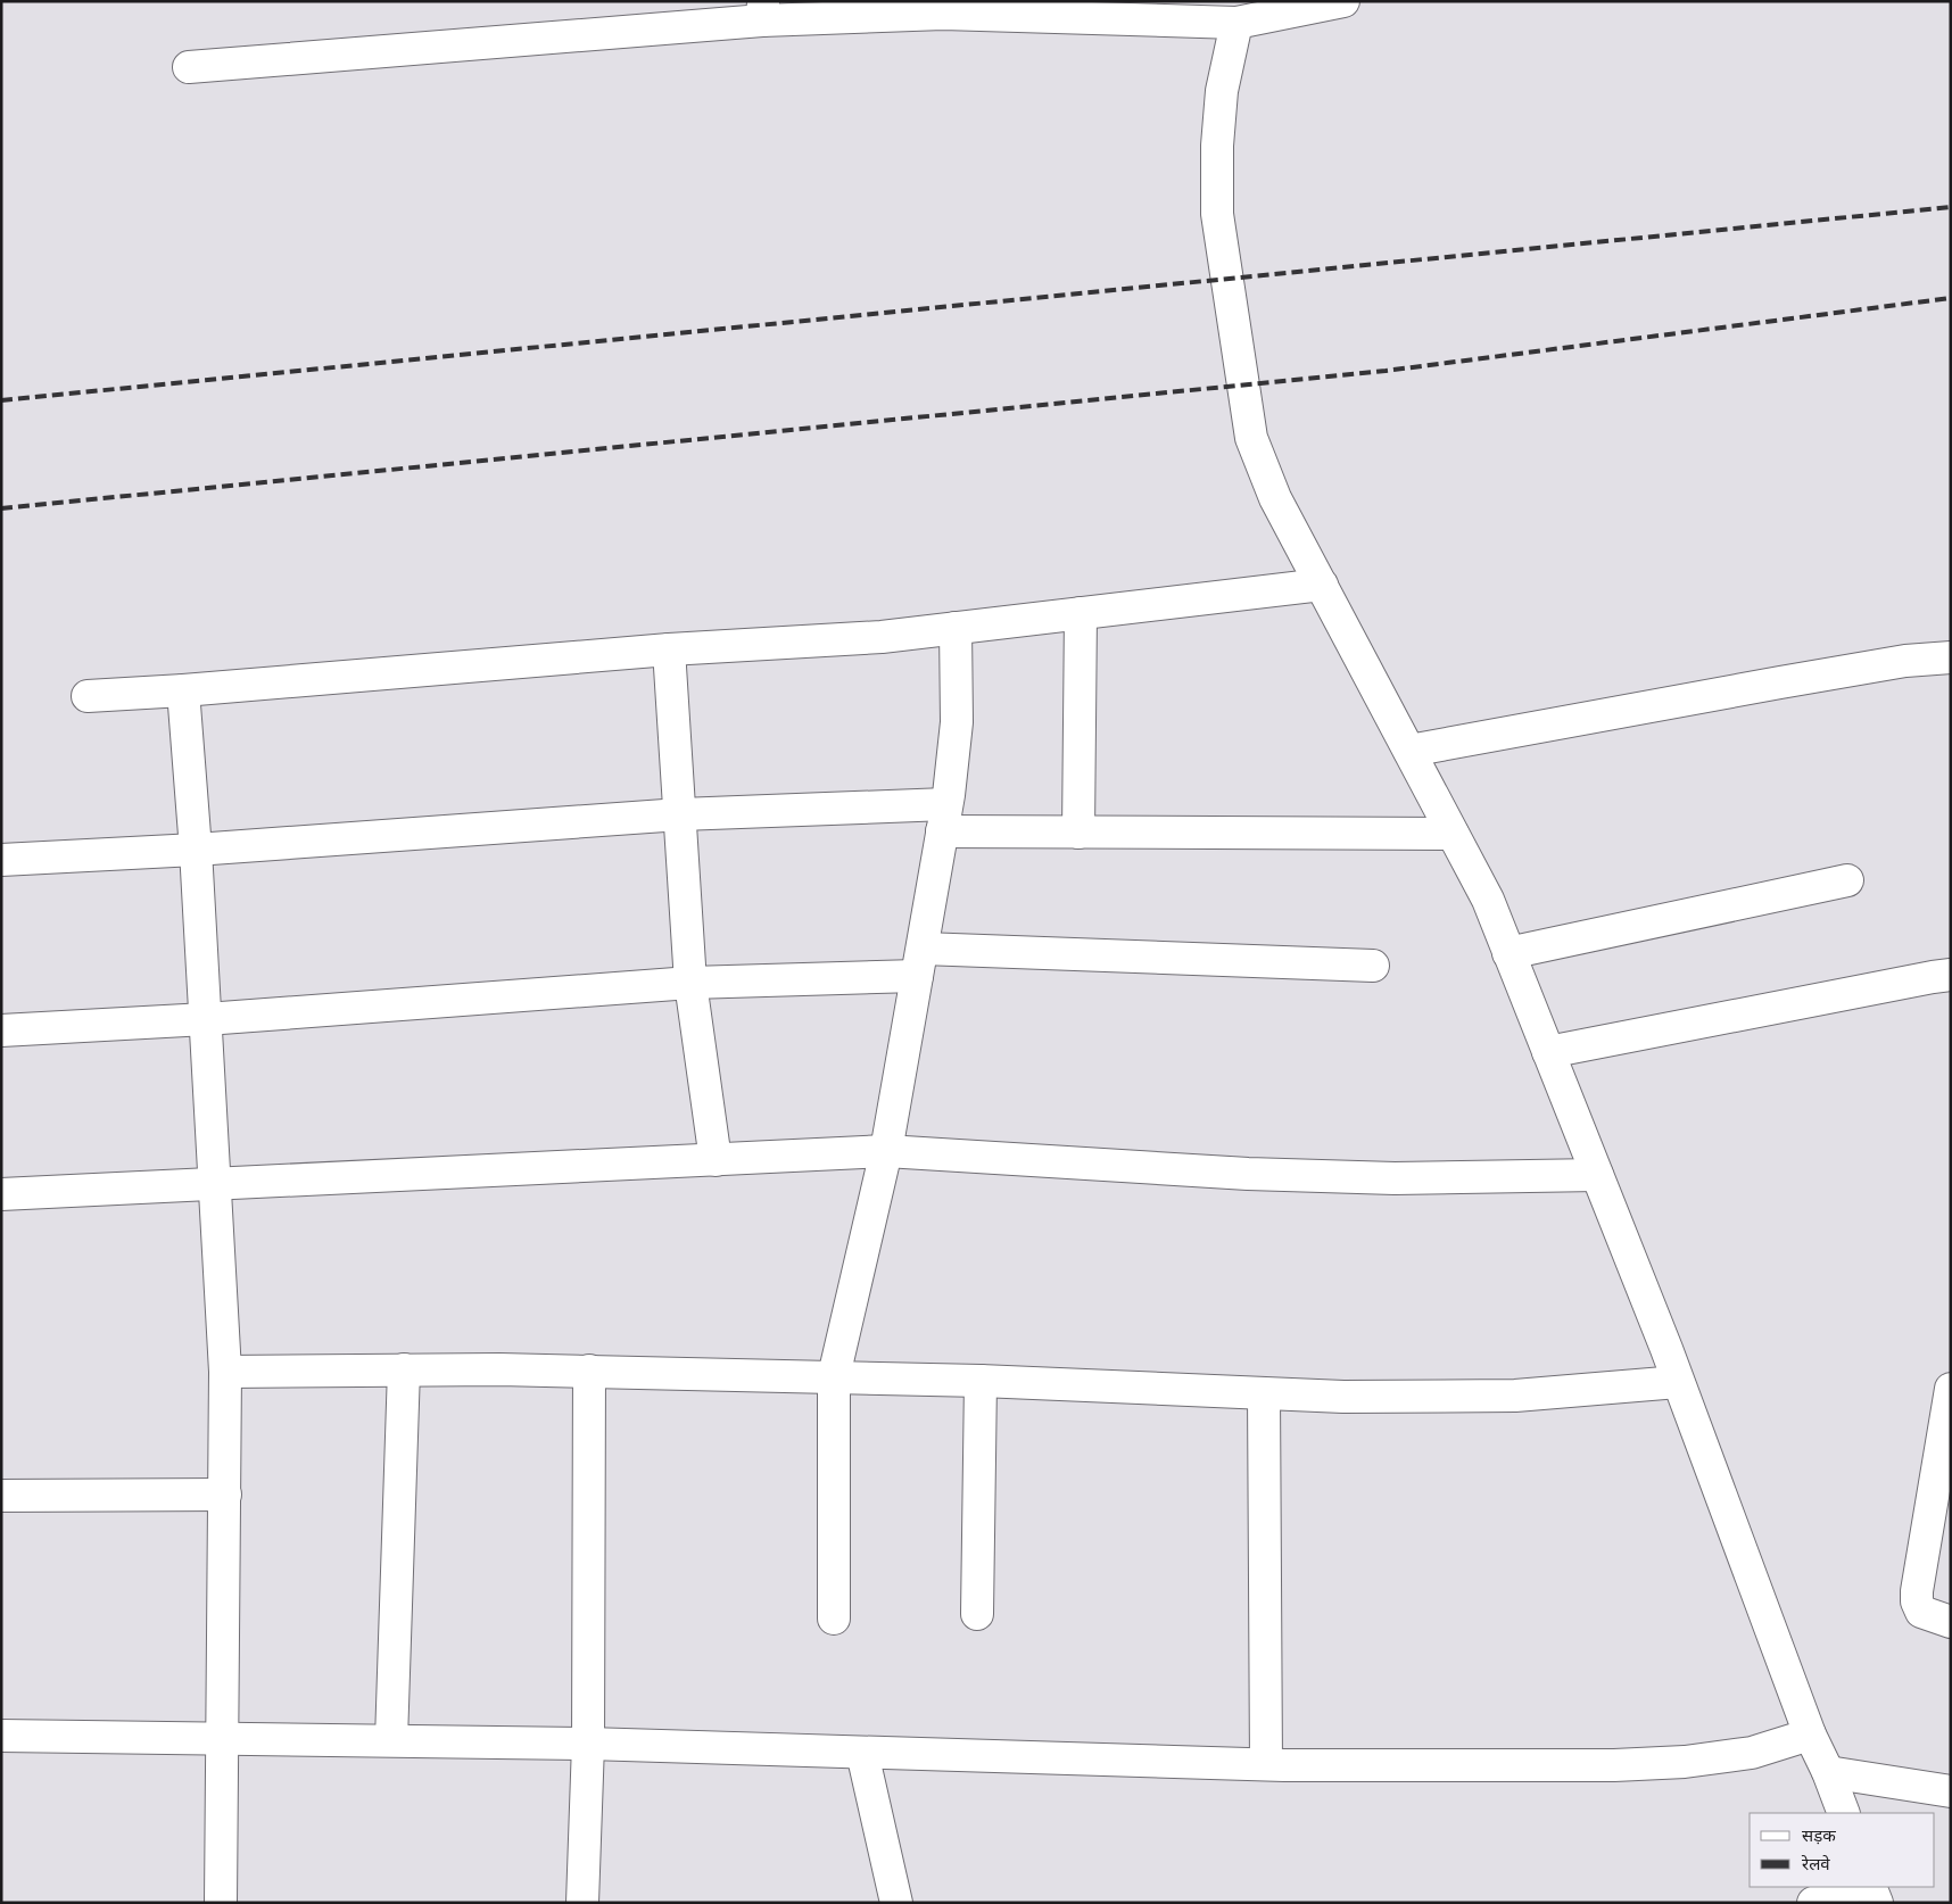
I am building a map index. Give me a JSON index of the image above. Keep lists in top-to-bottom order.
{
  "legend": ["सड़क", "रेलवे"]
}
